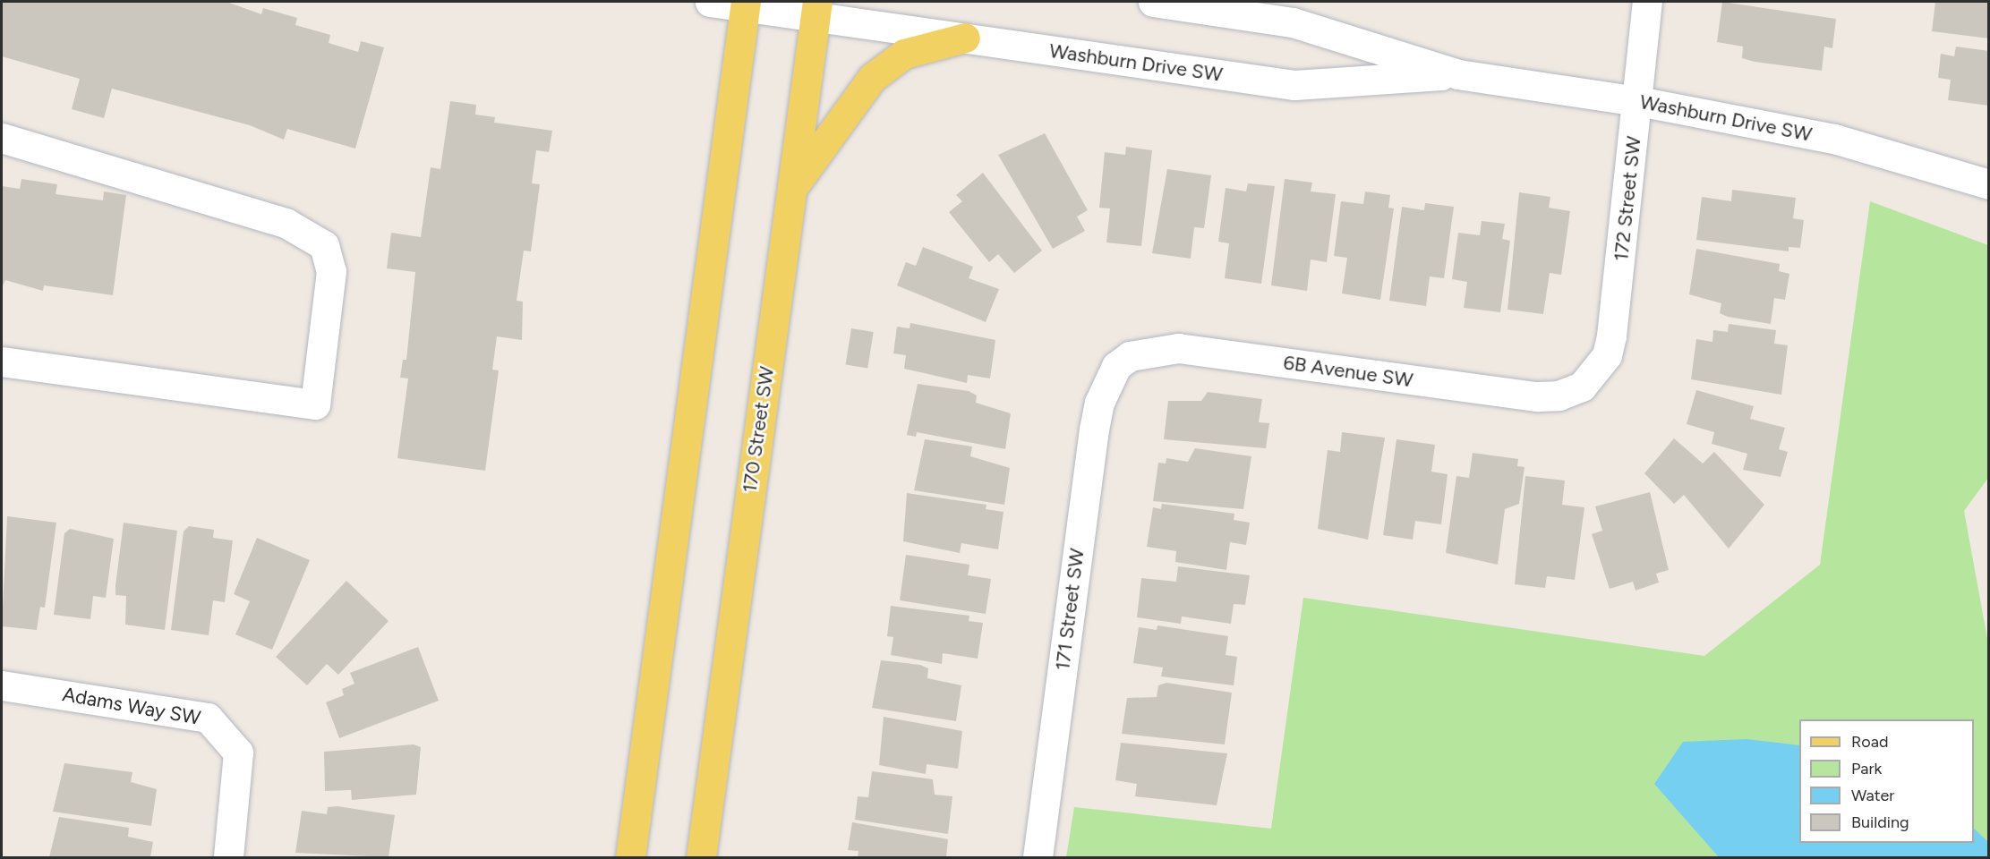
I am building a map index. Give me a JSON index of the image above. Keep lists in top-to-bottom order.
{
  "streets": {
    "main road": ["170 Street SW"],
    "street": [
      "Washburn Drive SW",
      "172 Street SW",
      "6B Avenue SW",
      "171 Street SW",
      "Adams Way SW"
    ]
  },
  "crossings": [
    ["Washburn Drive SW", "172 Street SW"],
    ["Washburn Drive SW", "170 Street SW"],
    ["172 Street SW", "6B Avenue SW"],
    ["6B Avenue SW", "171 Street SW"]
  ],
  "legend": [
    "Road",
    "Park",
    "Water",
    "Building"
  ]
}
